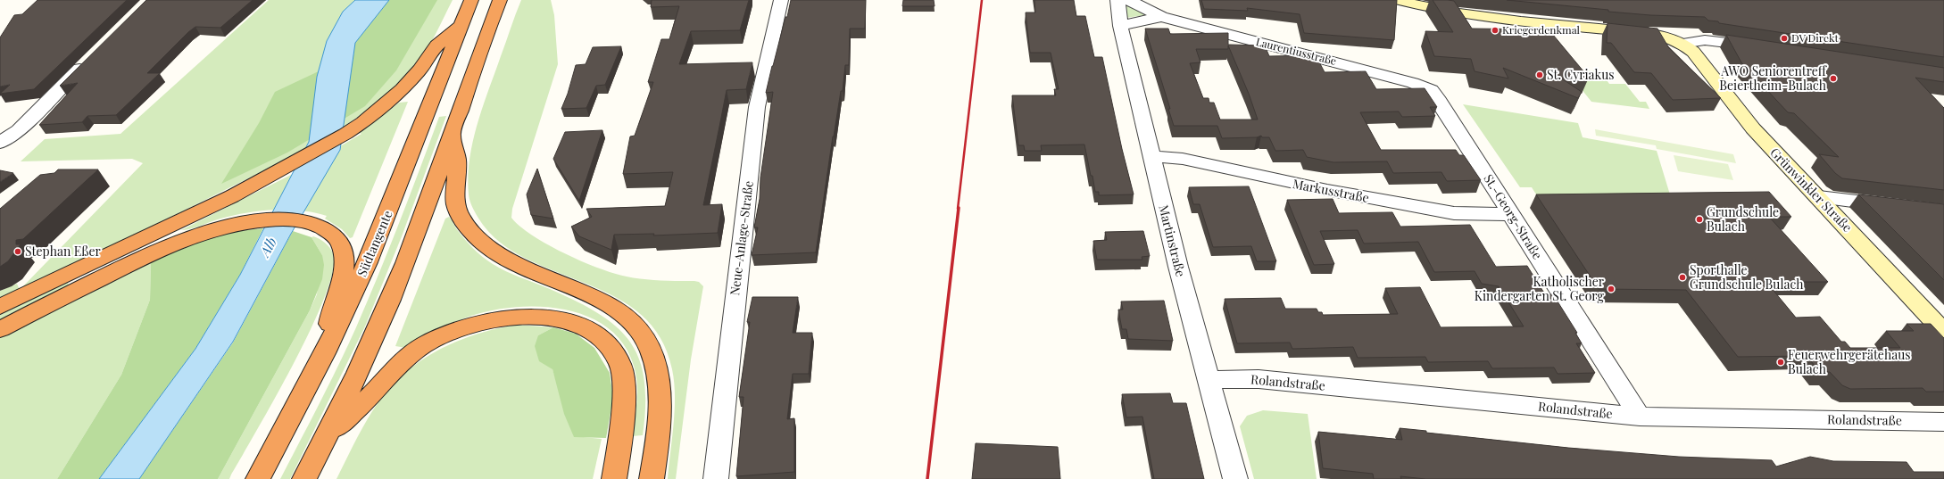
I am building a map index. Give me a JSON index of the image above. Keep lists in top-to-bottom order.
{
  "streets": {
    "highway": ["Südtangente"],
    "street": [
      "Laurentiusstraße",
      "Grünwinkler Straße",
      "Markusstraße",
      "St.-Georg-Straße",
      "Neue-Anlage-Straße",
      "Martinstraße",
      "Rolandstraße"
    ]
  },
  "crossings": [
    ["Laurentiusstraße", "St.-Georg-Straße"],
    ["Laurentiusstraße", "Martinstraße"],
    ["Markusstraße", "St.-Georg-Straße"],
    ["Markusstraße", "Martinstraße"],
    ["St.-Georg-Straße", "Rolandstraße"],
    ["Martinstraße", "Rolandstraße"]
  ],
  "water": ["Alb"],
  "places": [
    "Kriegerdenkmal",
    "DV Direkt",
    "St. Cyriakus",
    "AWO Seniorentreff Beiertheim-Bulach",
    "Grundschule Bulach",
    "Stephan Eßer",
    "Sporthalle Grundschule Bulach",
    "Katholischer Kindergarten St. Georg",
    "Feuerwehrgerätehaus Bulach"
  ]
}
